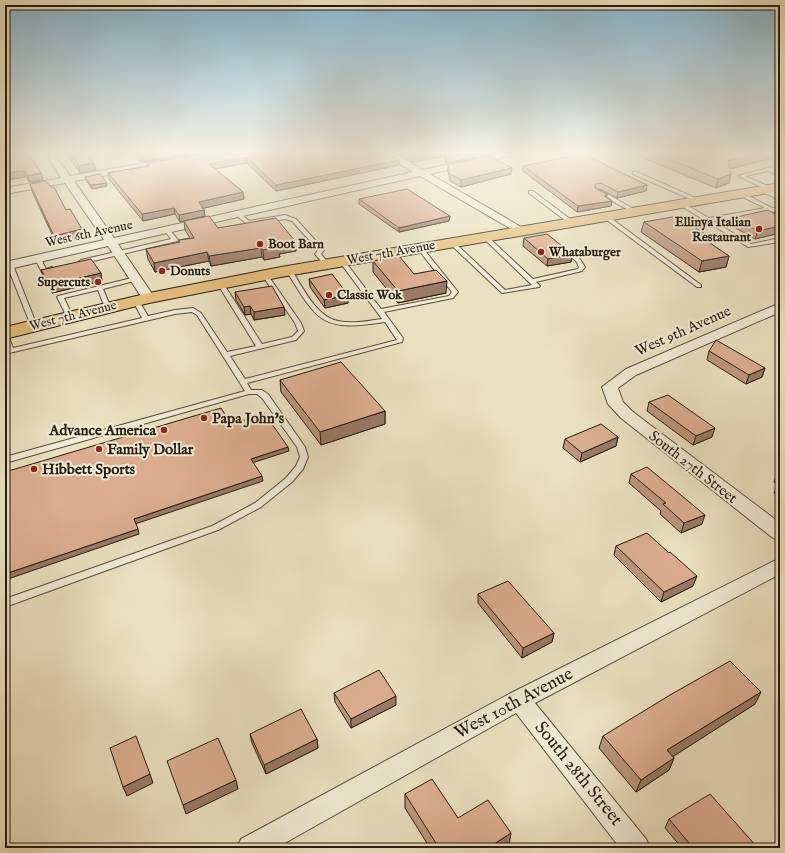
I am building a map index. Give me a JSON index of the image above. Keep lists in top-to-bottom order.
{
  "streets": {
    "main road": ["West 7th Avenue"],
    "street": [
      "West 6th Avenue",
      "West 9th Avenue",
      "South 27th Street",
      "West 10th Avenue",
      "South 28th Street"
    ]
  },
  "crossings": [
    ["West 9th Avenue", "South 27th Street"],
    ["West 10th Avenue", "South 28th Street"]
  ],
  "places": [
    "Ellinya Italian Restaurant",
    "Boot Barn",
    "Whataburger",
    "Donuts",
    "Supercuts",
    "Classic Wok",
    "Papa John's",
    "Advance America",
    "Family Dollar",
    "Hibbett Sports"
  ]
}
